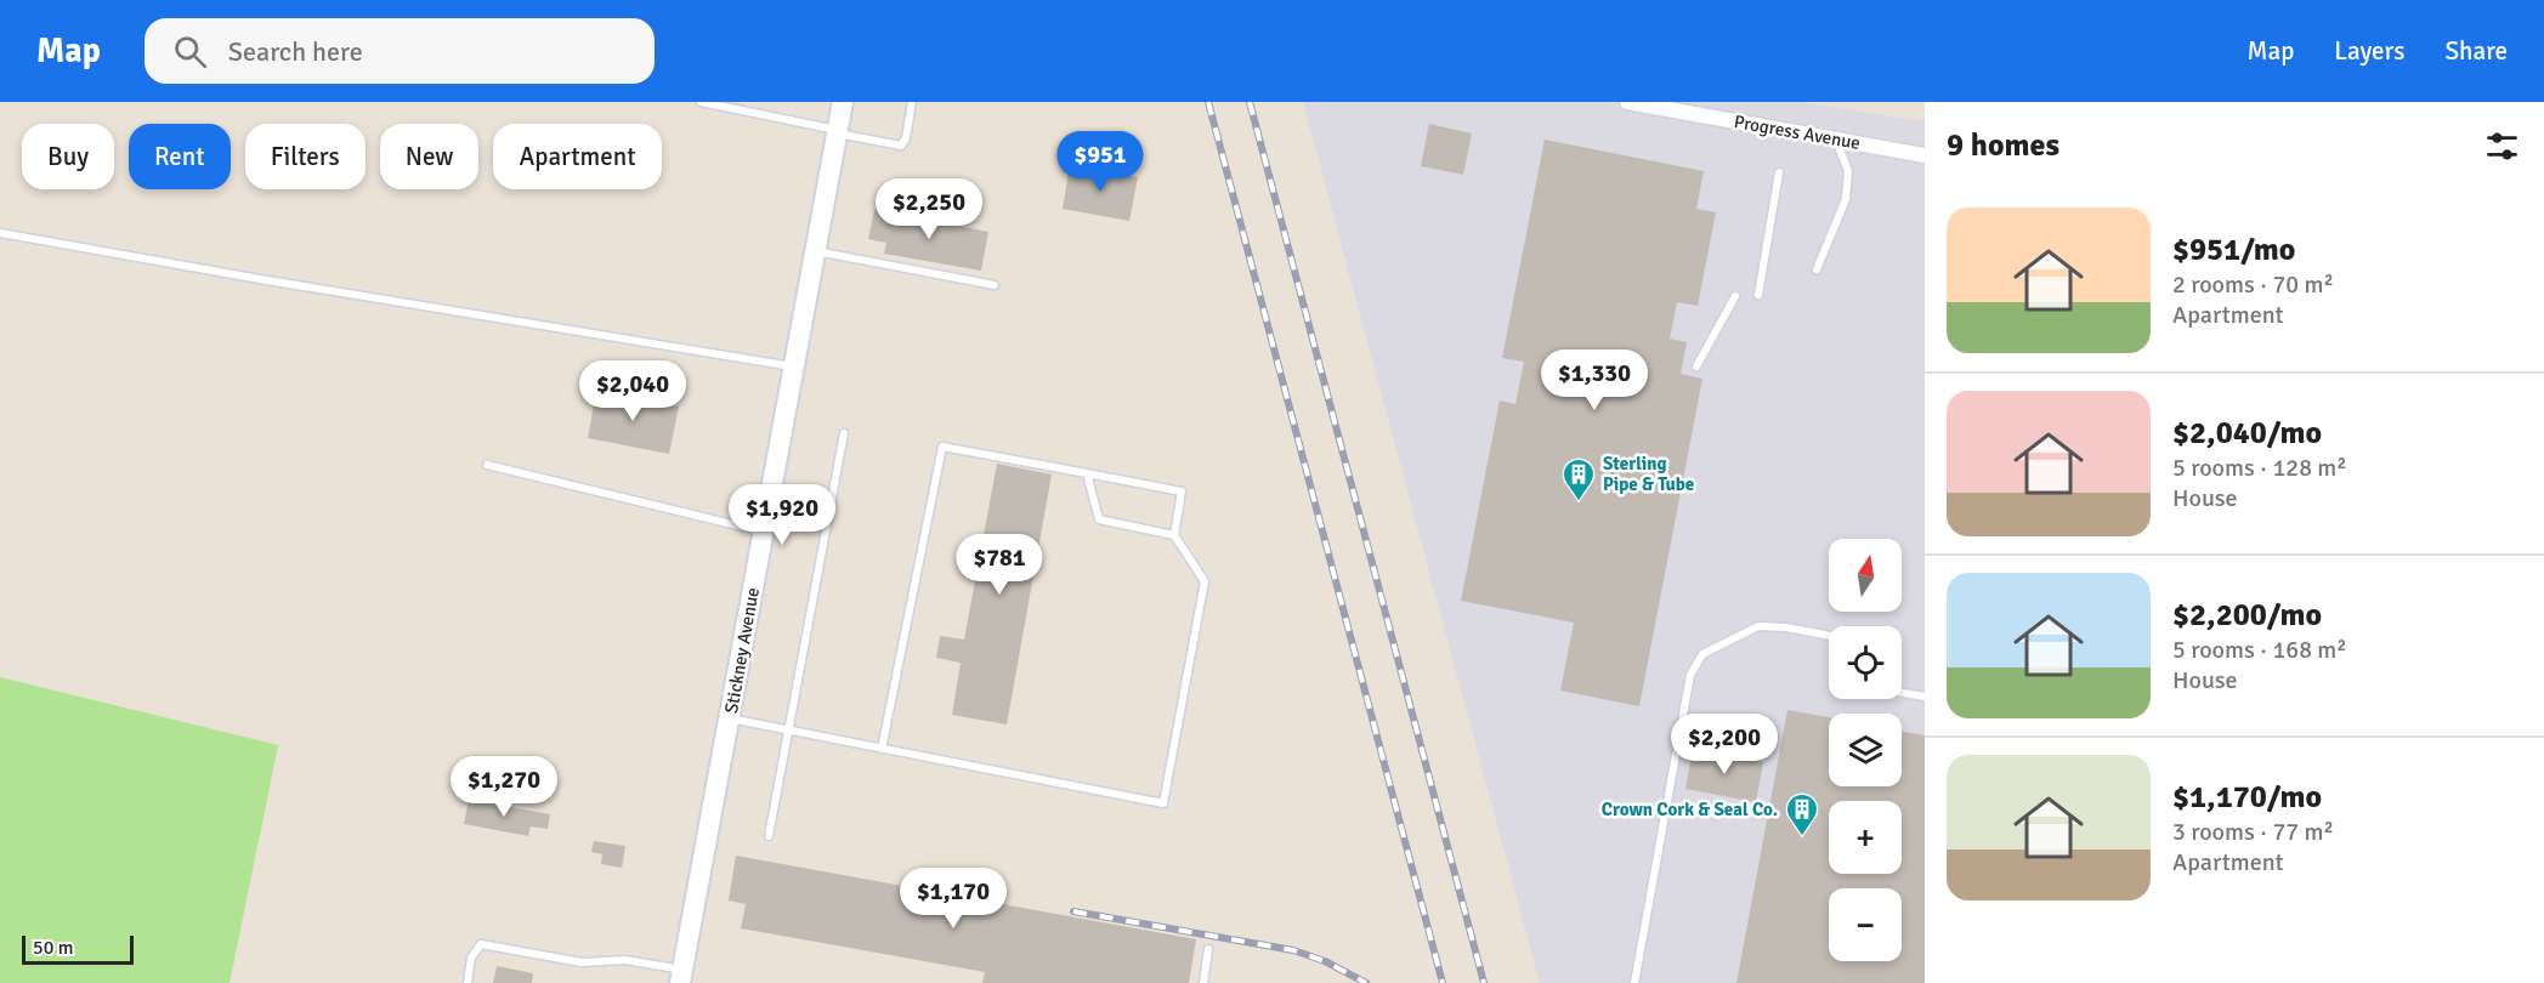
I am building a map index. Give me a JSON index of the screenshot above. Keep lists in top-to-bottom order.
{
  "streets": {
    "street": ["Progress Avenue", "Stickney Avenue"]
  },
  "places": {
    "building": ["Sterling Pipe & Tube", "Crown Cork & Seal Co."]
  },
  "scale_bar": "50 m",
  "north": "top",
  "page": {
    "header": "Map",
    "search": "Search here",
    "nav": ["Map", "Layers", "Share"],
    "heading": "9 homes",
    "chip": [
      "Buy",
      "Rent",
      "Filters",
      "New",
      "Apartment"
    ],
    "price": [
      "$951",
      "$2,250",
      "$1,330",
      "$2,040",
      "$1,920",
      "$781",
      "$2,200",
      "$1,270",
      "$1,170"
    ],
    "list": [
      {
        "name": "$951/mo",
        "note": "2 rooms · 70 m² · Apartment"
      },
      {
        "name": "$2,040/mo",
        "note": "5 rooms · 128 m² · House"
      },
      {
        "name": "$2,200/mo",
        "note": "5 rooms · 168 m² · House"
      },
      {
        "name": "$1,170/mo",
        "note": "3 rooms · 77 m² · Apartment"
      }
    ],
    "map_buttons": ["+", "−"],
    "scale": "50 m"
  }
}
